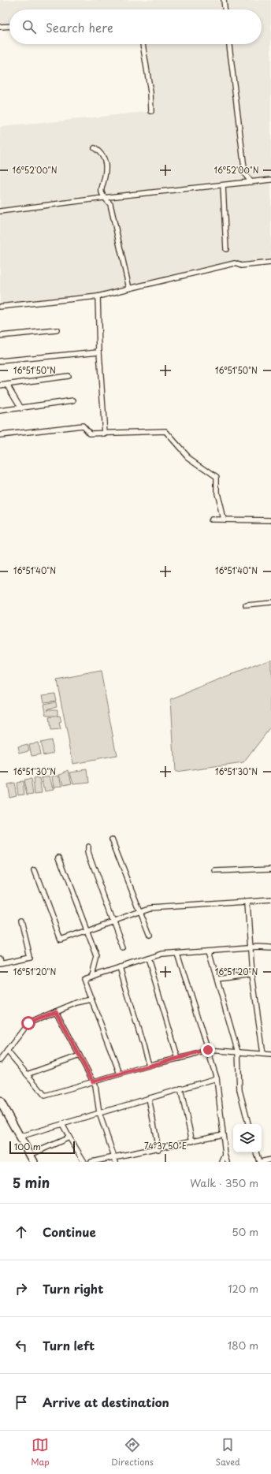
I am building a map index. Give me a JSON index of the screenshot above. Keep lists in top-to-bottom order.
{
  "scale_bar": "100 m",
  "page": {
    "search": "Search here",
    "scale": "100 m",
    "heading": ["5 min", "Walk · 350 m"],
    "list": [
      ["Continue", "50 m"],
      ["Turn right", "120 m"],
      ["Turn left", "180 m"],
      "Arrive at destination"
    ],
    "nav": ["Map", "Directions", "Saved"]
  },
  "coordinates": [
    "16°52'00\"N",
    "16°51'50\"N",
    "16°51'40\"N",
    "16°51'30\"N",
    "16°51'20\"N",
    "74°37'50\"E"
  ]
}
